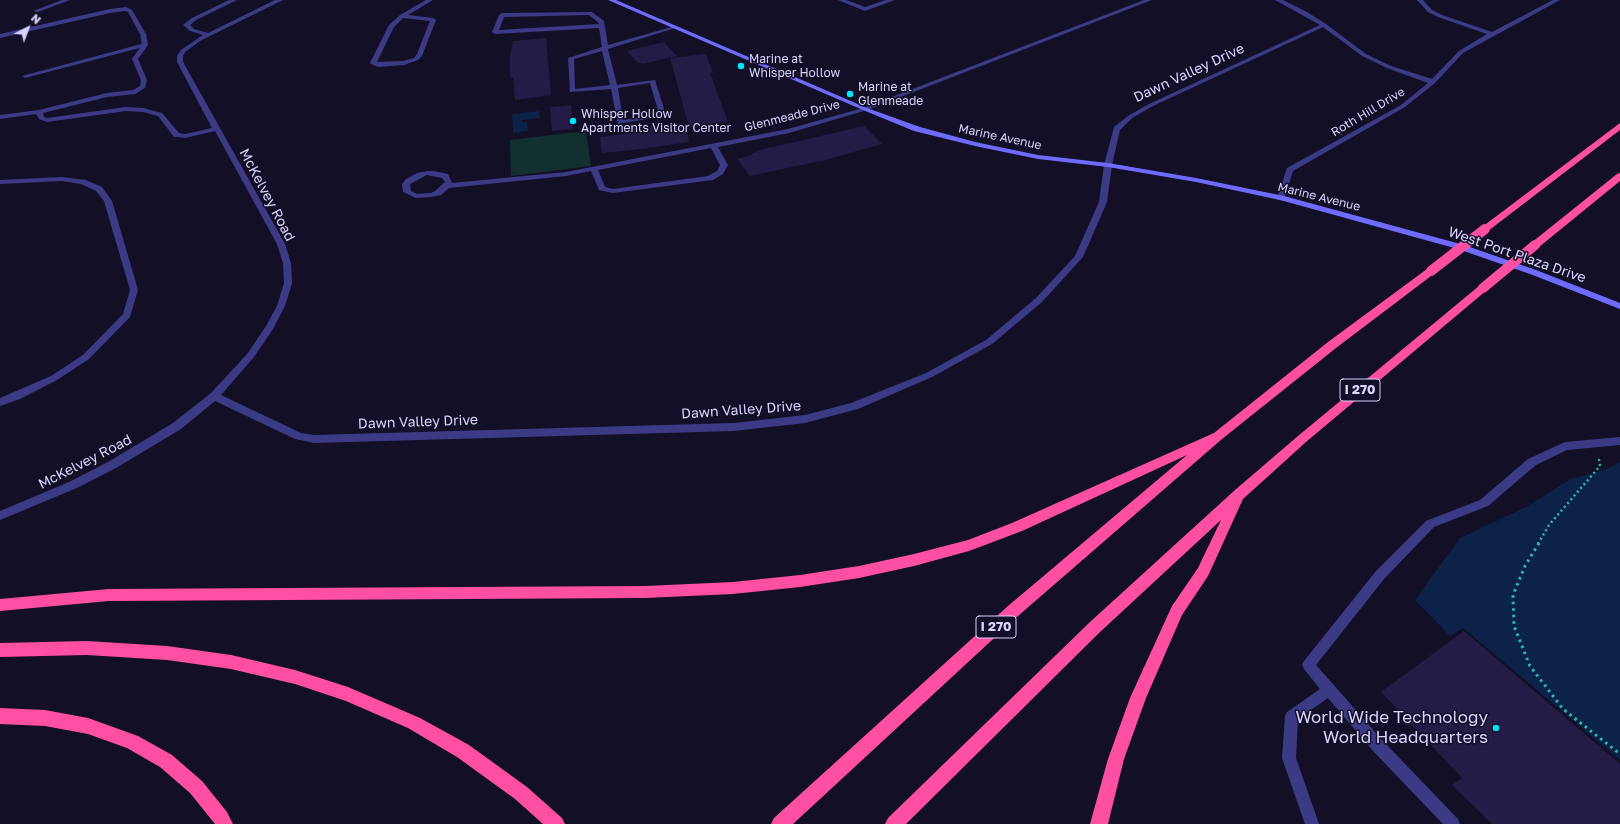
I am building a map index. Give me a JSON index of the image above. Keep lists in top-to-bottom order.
{
  "streets": {
    "highway": ["I 270"],
    "main road": ["Marine Avenue", "West Port Plaza Drive"],
    "street": [
      "Dawn Valley Drive",
      "Roth Hill Drive",
      "Glenmeade Drive",
      "McKelvey Road"
    ]
  },
  "crossings": [
    ["Dawn Valley Drive", "Marine Avenue"],
    ["Dawn Valley Drive", "McKelvey Road"],
    ["Roth Hill Drive", "Marine Avenue"],
    ["Glenmeade Drive", "Marine Avenue"],
    ["Marine Avenue", "West Port Plaza Drive"]
  ],
  "places": [
    "Marine at Whisper Hollow",
    "Marine at Glenmeade",
    "Whisper Hollow Apartments Visitor Center",
    "World Wide Technology World Headquarters"
  ],
  "north": "top right"
}
